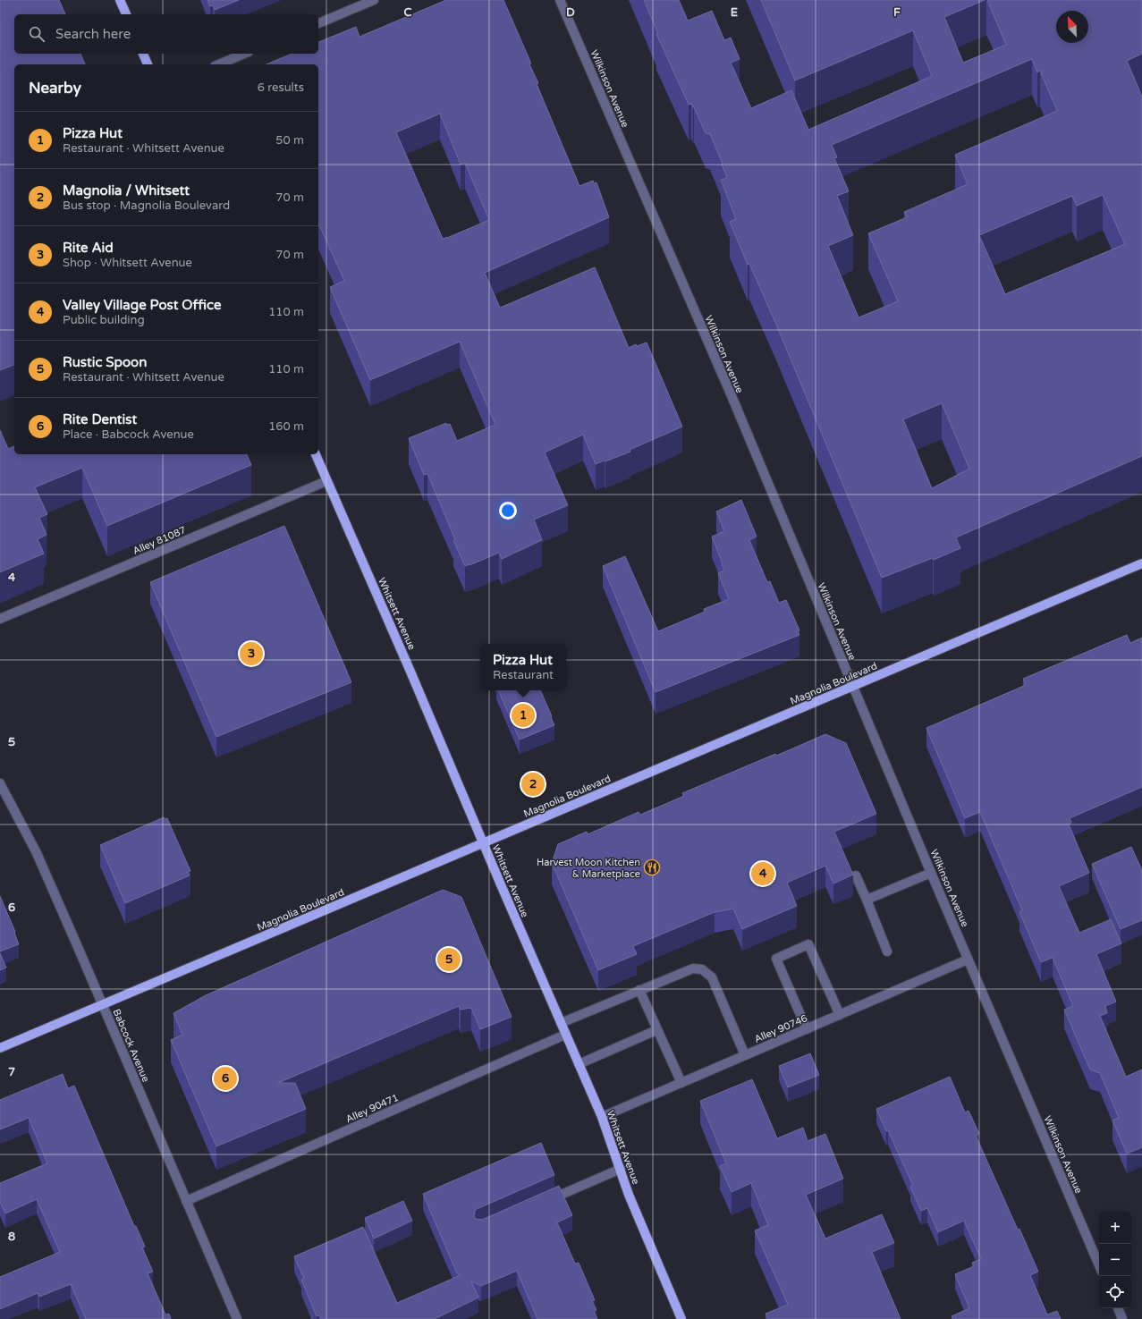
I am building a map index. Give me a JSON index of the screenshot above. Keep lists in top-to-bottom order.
{
  "streets": {
    "main road": ["Whitsett Avenue", "Magnolia Boulevard"],
    "street": [
      "Wilkinson Avenue",
      "Alley 81087",
      "Alley 90746",
      "Babcock Avenue",
      "Alley 90471"
    ]
  },
  "crossings": [
    ["Wilkinson Avenue", "Magnolia Boulevard"],
    ["Wilkinson Avenue", "Alley 90746"],
    ["Alley 81087", "Whitsett Avenue"],
    ["Whitsett Avenue", "Magnolia Boulevard"],
    ["Whitsett Avenue", "Alley 90746"],
    ["Whitsett Avenue", "Alley 90471"],
    ["Magnolia Boulevard", "Babcock Avenue"],
    ["Babcock Avenue", "Alley 90471"]
  ],
  "places": {
    "restaurant": ["Harvest Moon Kitchen & Marketplace"]
  },
  "north": "top left",
  "page": {
    "search": "Search here",
    "heading": ["Nearby", "6 results"],
    "list": [
      {
        "mark": "1",
        "name": "Pizza Hut",
        "note": "Restaurant · Whitsett Avenue",
        "value": "50 m"
      },
      {
        "mark": "2",
        "name": "Magnolia / Whitsett",
        "note": "Bus stop · Magnolia Boulevard",
        "value": "70 m"
      },
      {
        "mark": "3",
        "name": "Rite Aid",
        "note": "Shop · Whitsett Avenue",
        "value": "70 m"
      },
      {
        "mark": "4",
        "name": "Valley Village Post Office",
        "note": "Public building",
        "value": "110 m"
      },
      {
        "mark": "5",
        "name": "Rustic Spoon",
        "note": "Restaurant · Whitsett Avenue",
        "value": "110 m"
      },
      {
        "mark": "6",
        "name": "Rite Dentist",
        "note": "Place · Babcock Avenue",
        "value": "160 m"
      }
    ],
    "pins": [
      "3",
      "1",
      "2",
      "4",
      "5",
      "6"
    ],
    "popup": ["Pizza Hut", "Restaurant"],
    "map_buttons": ["+", "−"]
  },
  "grid": {
    "columns": [
      "C",
      "D",
      "E",
      "F"
    ],
    "rows": [
      "4",
      "5",
      "6",
      "7",
      "8"
    ]
  }
}
